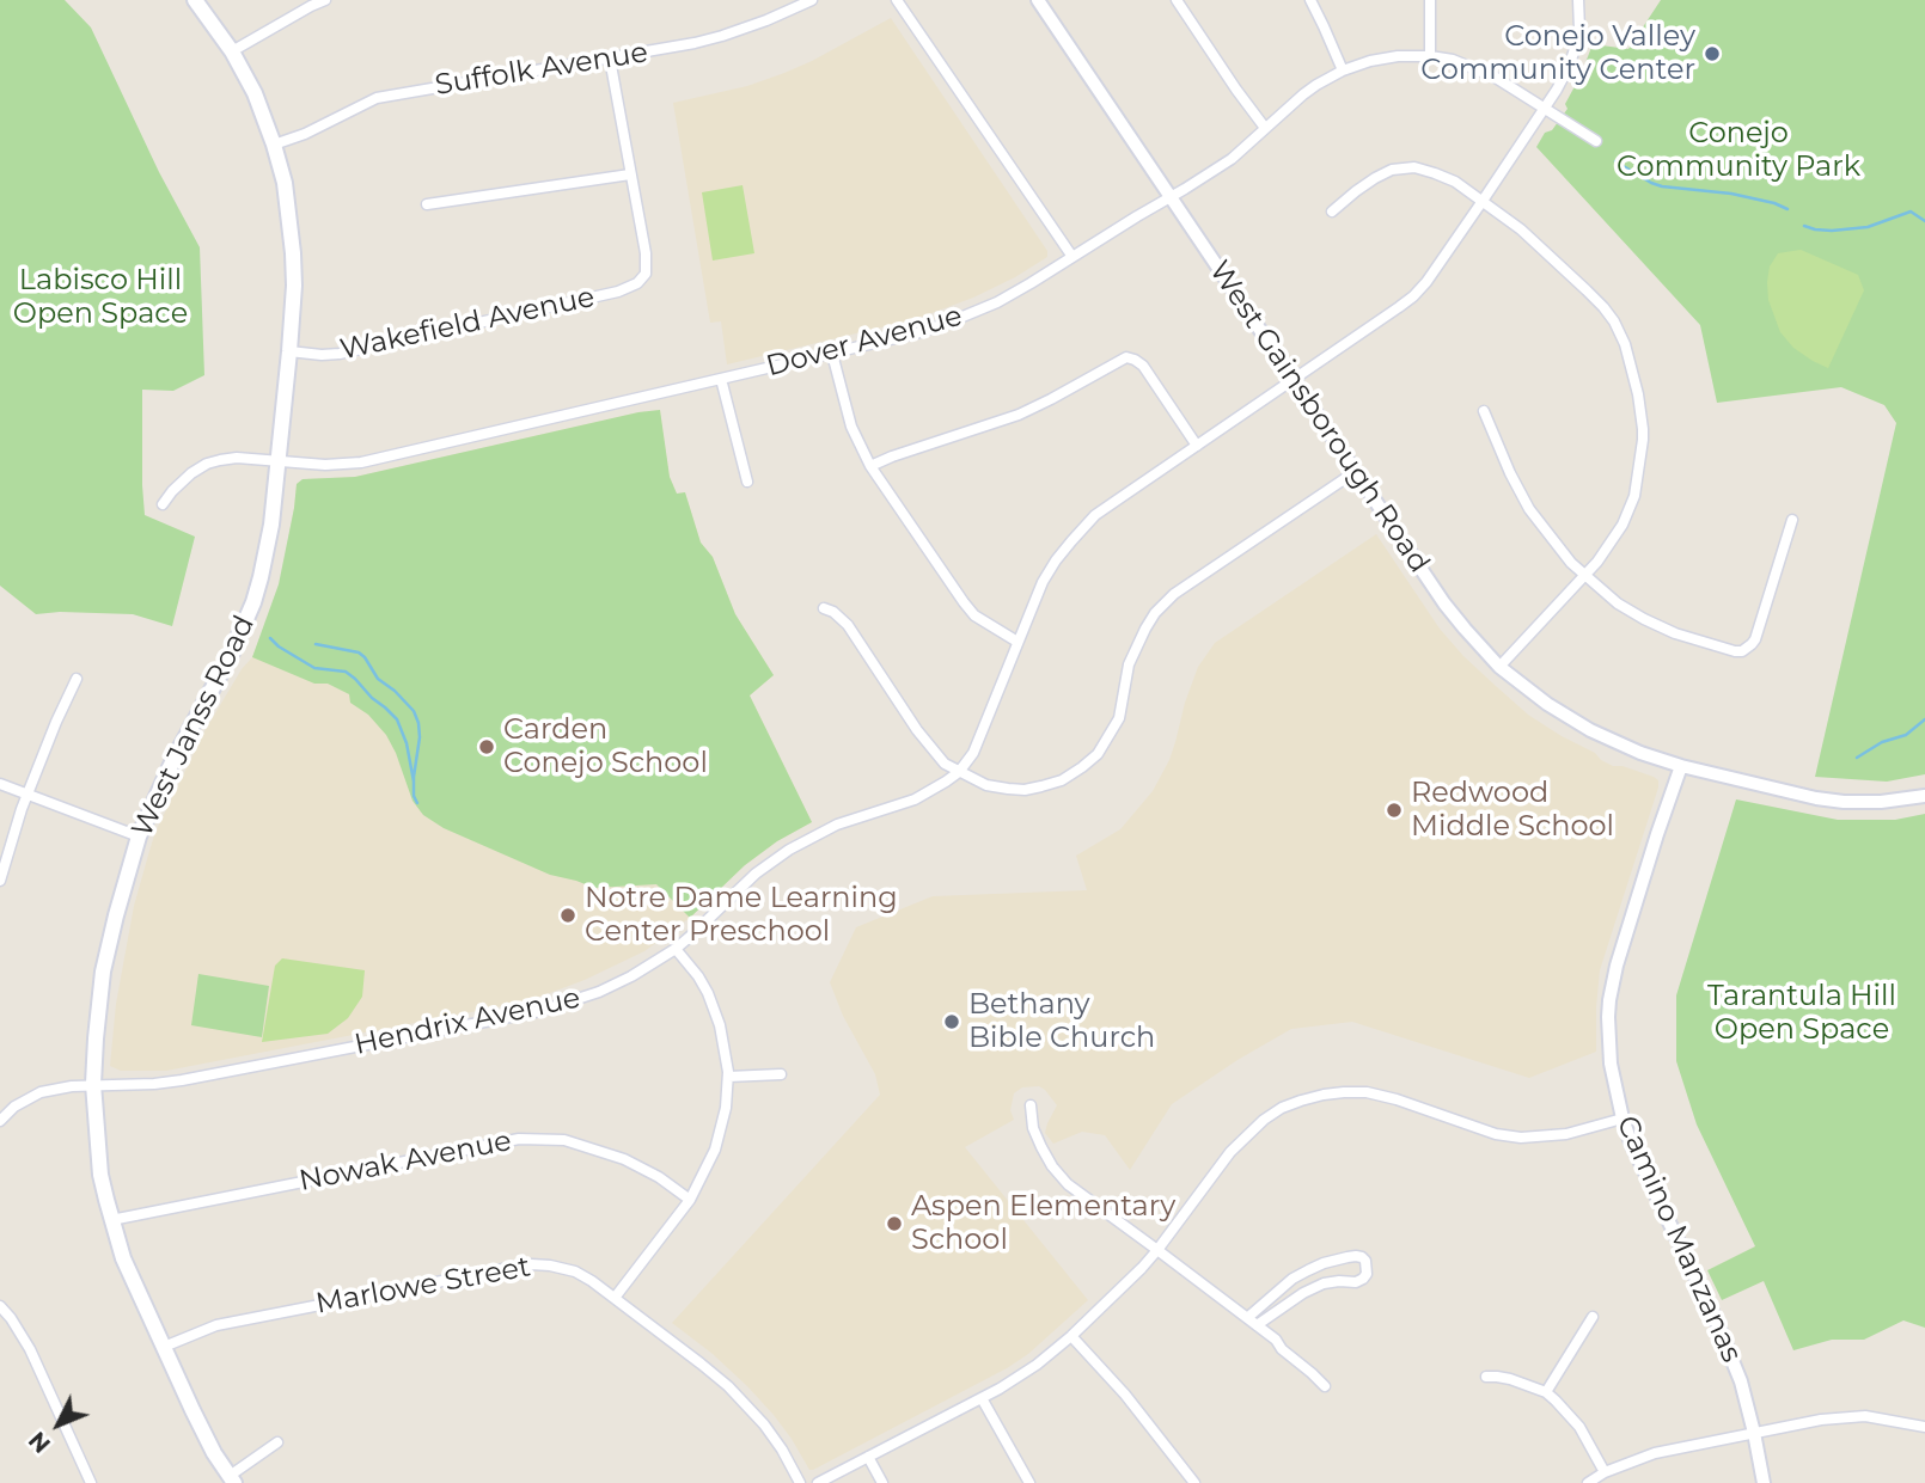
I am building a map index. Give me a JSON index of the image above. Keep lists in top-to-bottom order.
{
  "streets": {
    "main road": ["West Janss Road"],
    "street": [
      "Suffolk Avenue",
      "Wakefield Avenue",
      "Dover Avenue",
      "West Gainsborough Road",
      "Hendrix Avenue",
      "Nowak Avenue",
      "Camino Manzanas",
      "Marlowe Street"
    ]
  },
  "crossings": [
    ["Suffolk Avenue", "West Janss Road"],
    ["Wakefield Avenue", "West Janss Road"],
    ["Dover Avenue", "West Gainsborough Road"],
    ["Dover Avenue", "West Janss Road"],
    ["Dover Avenue", "Hendrix Avenue"],
    ["West Gainsborough Road", "Hendrix Avenue"],
    ["West Gainsborough Road", "Camino Manzanas"],
    ["West Janss Road", "Hendrix Avenue"],
    ["West Janss Road", "Nowak Avenue"],
    ["West Janss Road", "Marlowe Street"]
  ],
  "parks": ["Conejo Community Park", "Labisco Hill Open Space", "Tarantula Hill Open Space"],
  "places": [
    "Conejo Valley Community Center",
    "Carden Conejo School",
    "Redwood Middle School",
    "Notre Dame Learning Center Preschool",
    "Bethany Bible Church",
    "Aspen Elementary School"
  ],
  "north": "bottom left"
}
